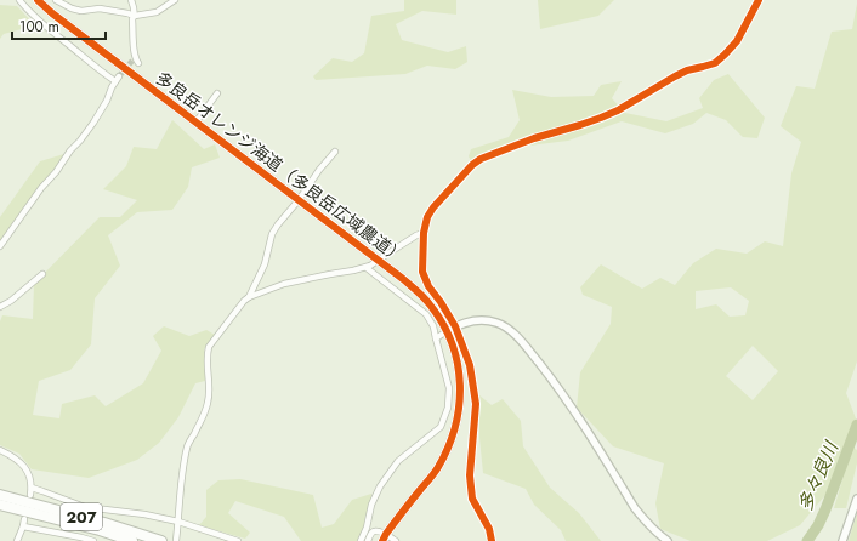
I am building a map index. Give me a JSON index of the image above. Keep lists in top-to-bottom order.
{
  "streets": {
    "highway": ["207"],
    "street": ["多良岳オレンジ海道（多良岳広域農道）"]
  },
  "water": ["多々良川"],
  "scale_bar": "100 m"
}
